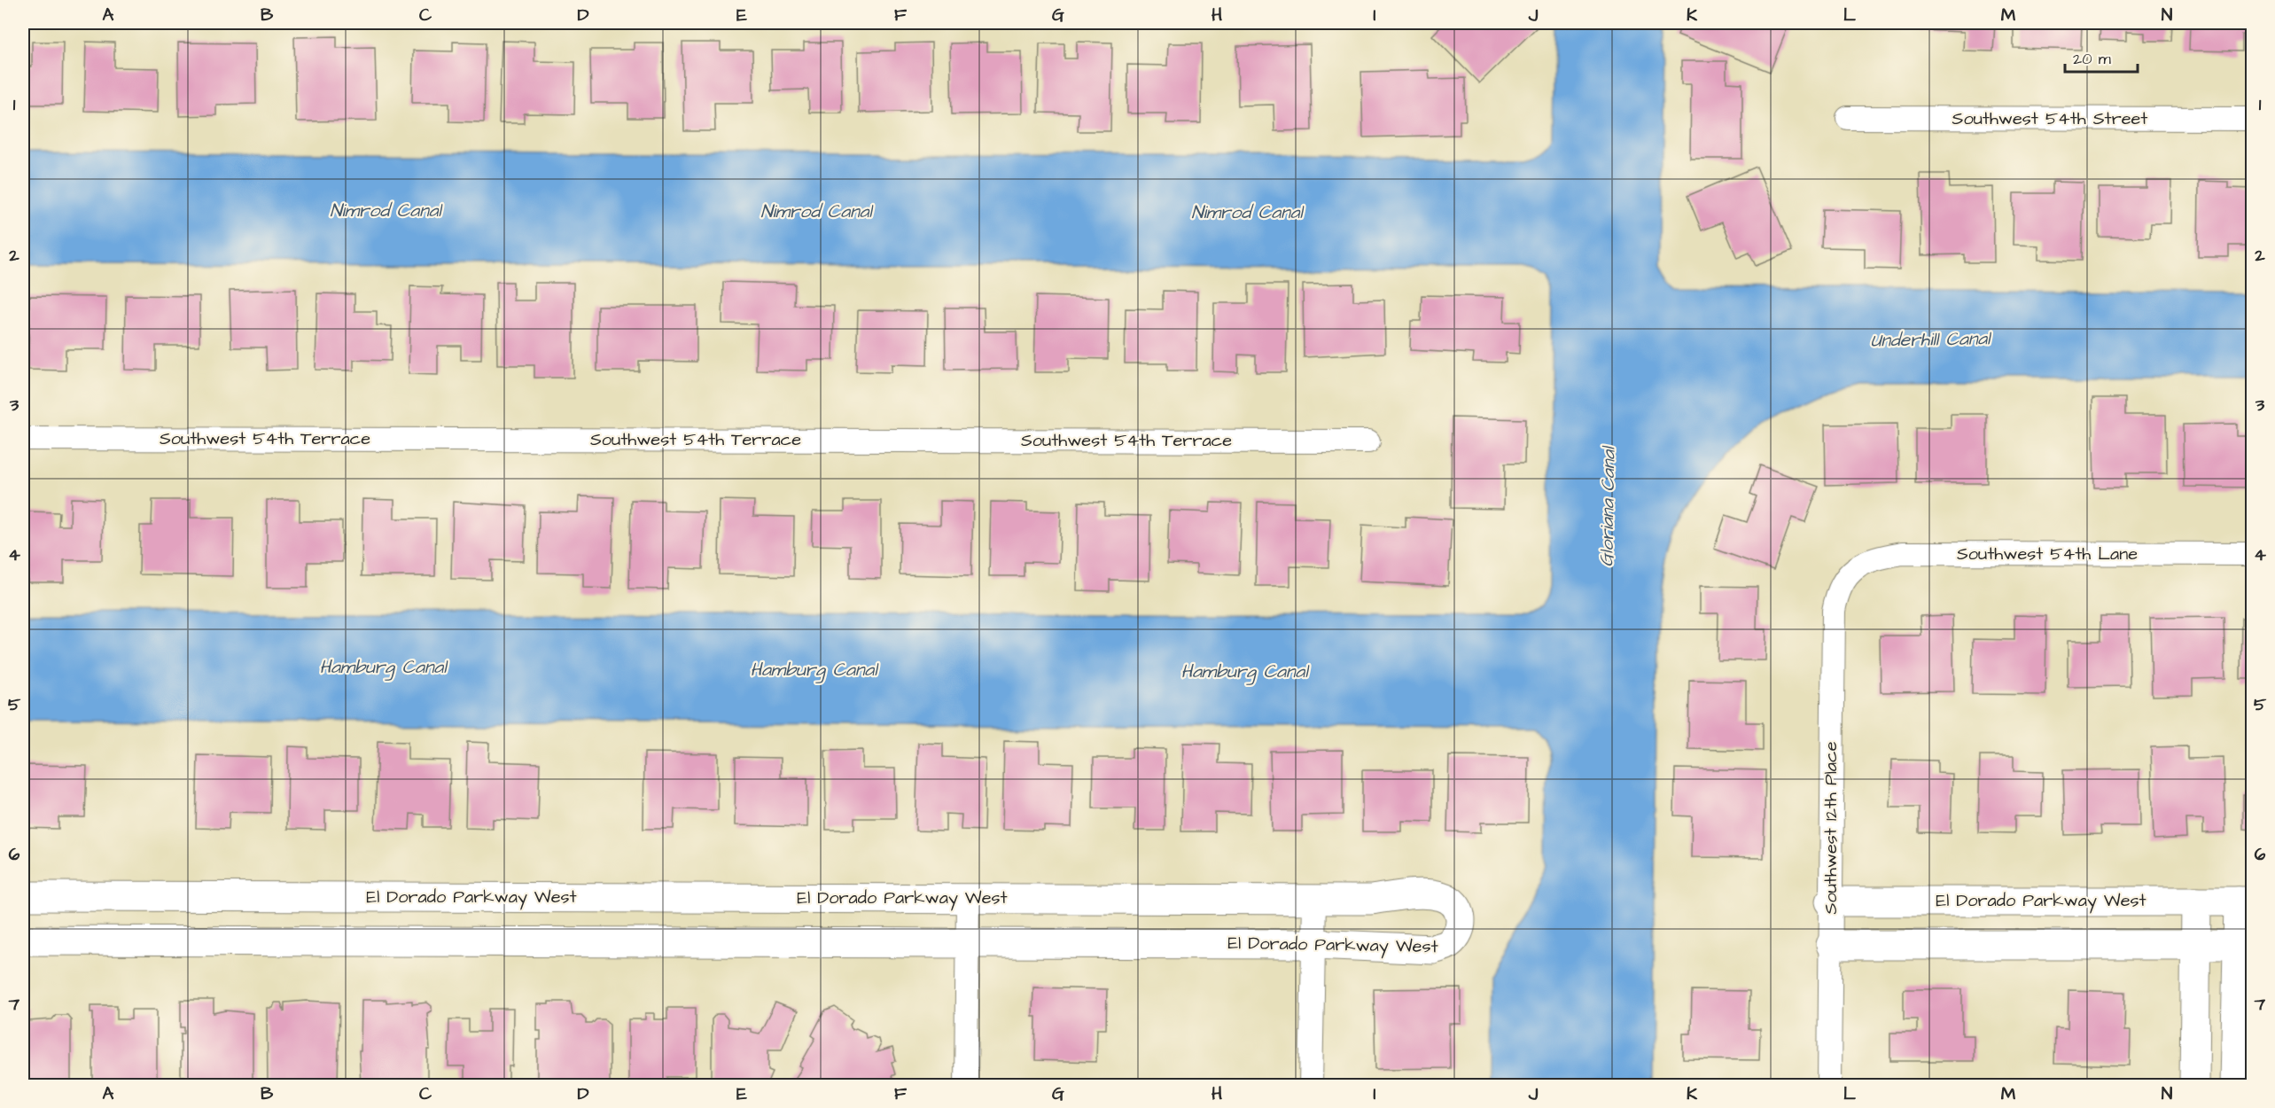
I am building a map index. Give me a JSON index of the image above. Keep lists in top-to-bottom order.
{
  "streets": {
    "street": [
      "Southwest 54th Street",
      "Southwest 54th Terrace",
      "Southwest 54th Lane",
      "Southwest 12th Place",
      "El Dorado Parkway West"
    ]
  },
  "crossings": [
    ["Southwest 54th Lane", "Southwest 12th Place"],
    ["Southwest 12th Place", "El Dorado Parkway West"]
  ],
  "water": [
    "Nimrod Canal",
    "Underhill Canal",
    "Gloriana Canal",
    "Hamburg Canal"
  ],
  "scale_bar": "20 m",
  "grid": {
    "columns": [
      "A",
      "B",
      "C",
      "D",
      "E",
      "F",
      "G",
      "H",
      "I",
      "J",
      "K",
      "L",
      "M",
      "N"
    ],
    "rows": [
      "1",
      "2",
      "3",
      "4",
      "5",
      "6",
      "7"
    ]
  }
}
